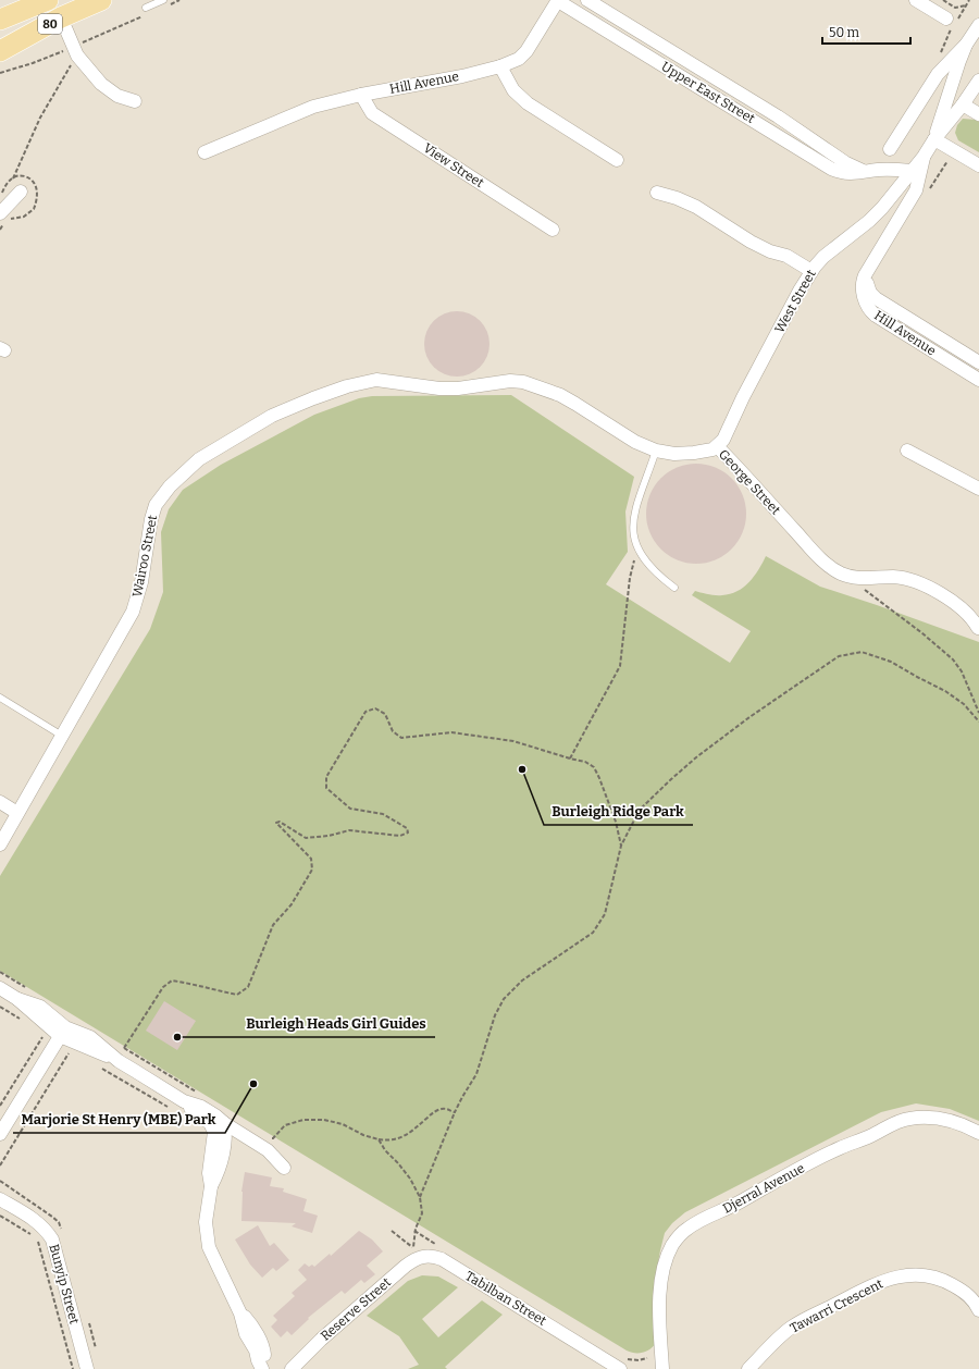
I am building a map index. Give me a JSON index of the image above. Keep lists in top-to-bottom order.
{
  "streets": {
    "main road": ["80"],
    "street": [
      "Hill Avenue",
      "Upper East Street",
      "View Street",
      "West Street",
      "George Street",
      "Wairoo Street",
      "Djerral Avenue",
      "Bunyip Street",
      "Tabilban Street",
      "Tawarri Crescent",
      "Reserve Street"
    ]
  },
  "crossings": [
    ["Hill Avenue", "Upper East Street"],
    ["Hill Avenue", "View Street"],
    ["Hill Avenue", "West Street"],
    ["Upper East Street", "West Street"],
    ["West Street", "George Street"],
    ["George Street", "Wairoo Street"],
    ["Tabilban Street", "Reserve Street"]
  ],
  "places": ["Burleigh Ridge Park", "Burleigh Heads Girl Guides", "Marjorie St Henry (MBE) Park"],
  "scale_bar": "50 m"
}
